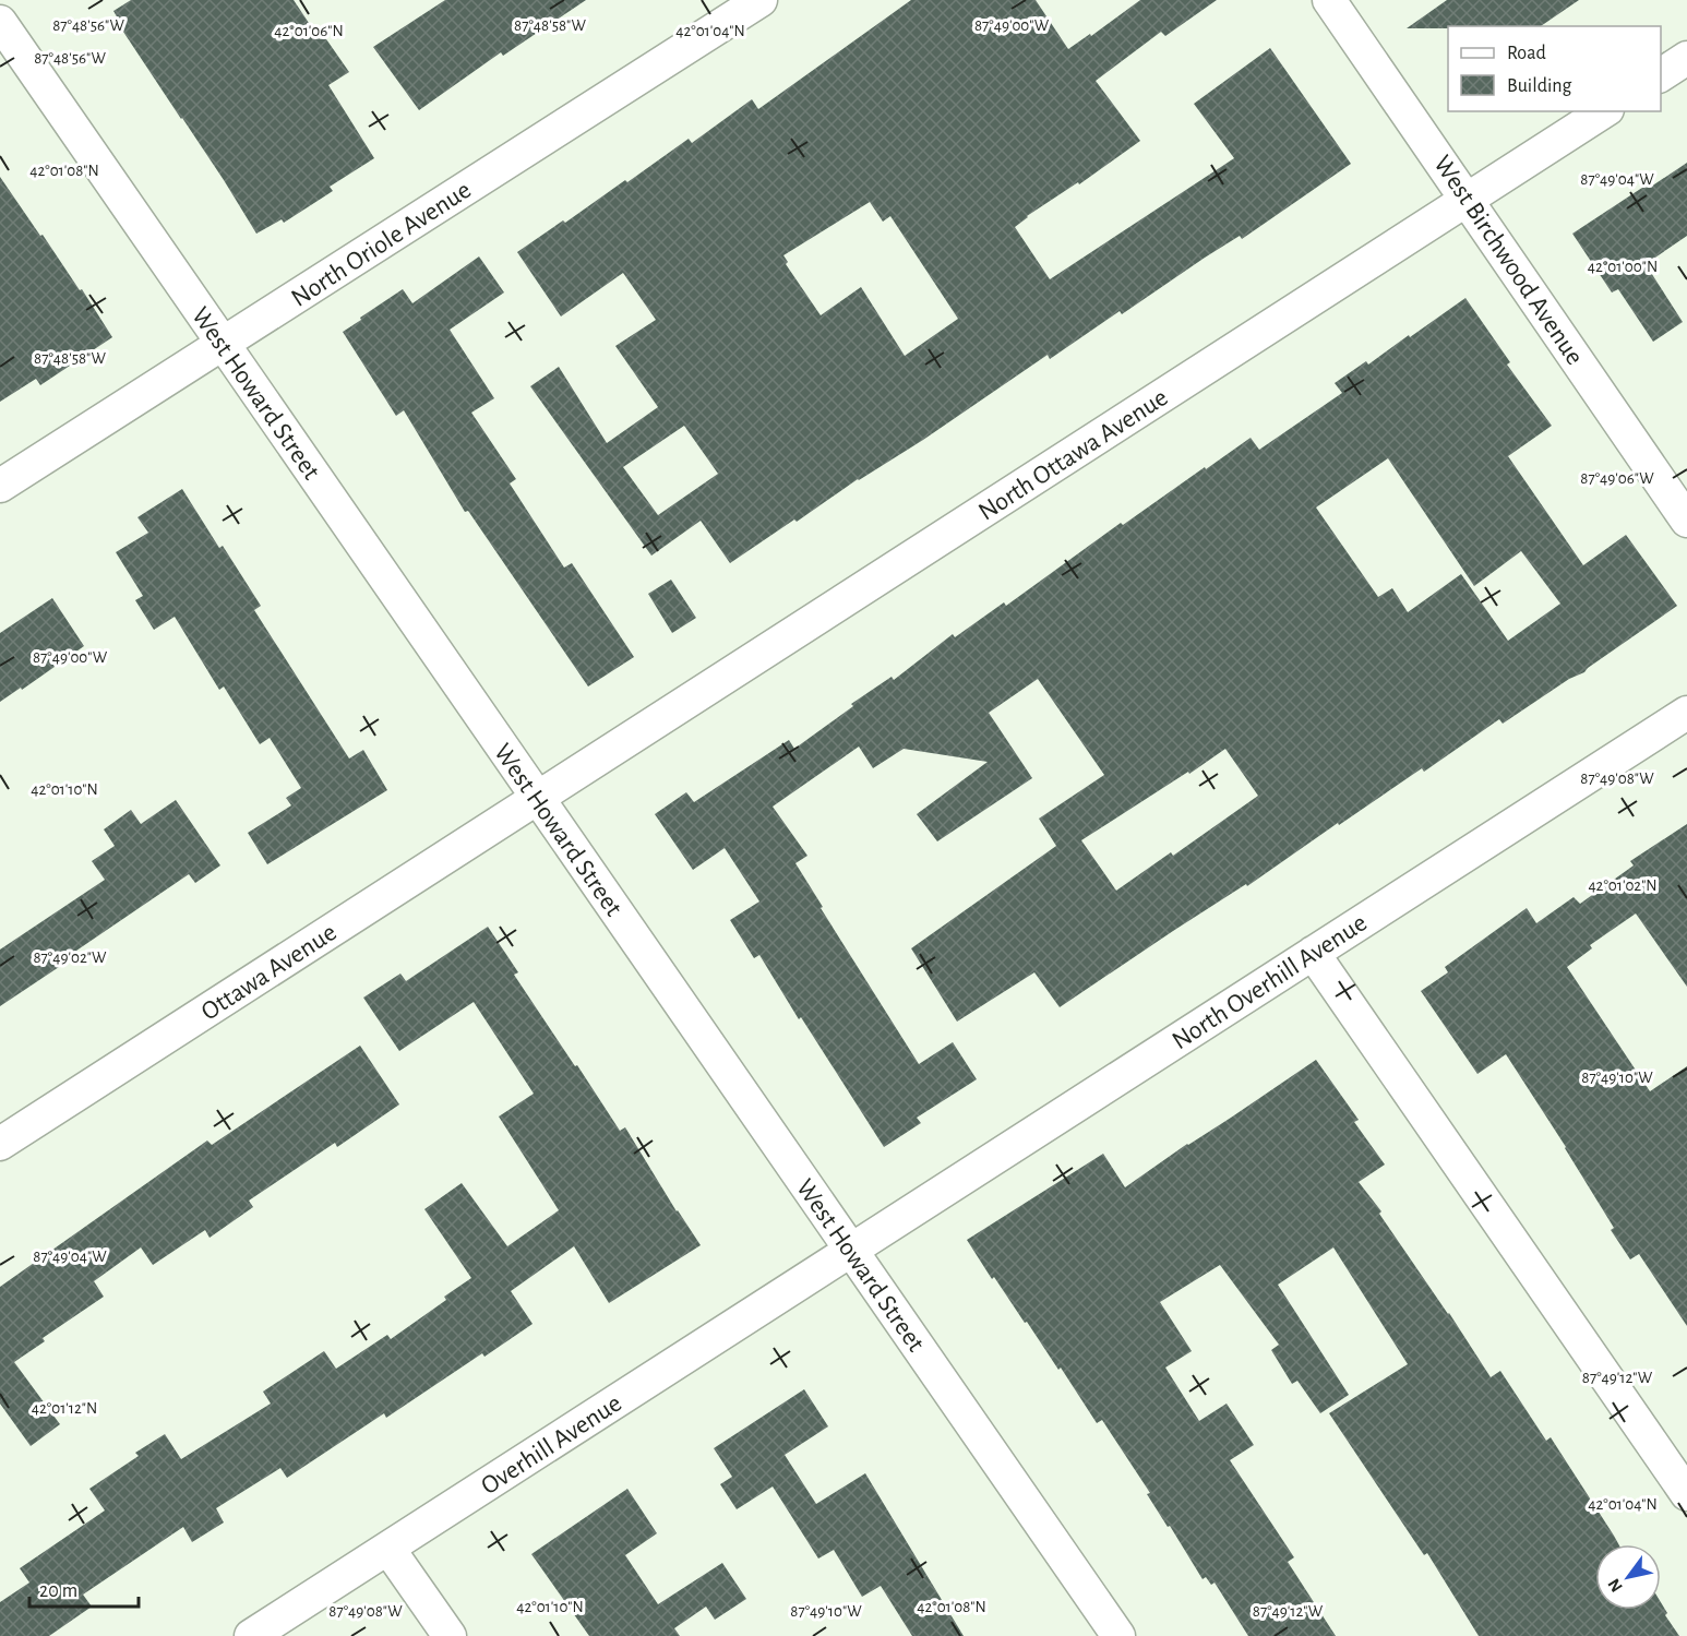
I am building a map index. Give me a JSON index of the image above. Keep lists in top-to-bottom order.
{
  "streets": {
    "street": [
      "North Oriole Avenue",
      "West Birchwood Avenue",
      "West Howard Street",
      "North Ottawa Avenue",
      "Ottawa Avenue",
      "North Overhill Avenue",
      "Overhill Avenue"
    ]
  },
  "crossings": [
    ["North Oriole Avenue", "West Howard Street"],
    ["West Birchwood Avenue", "North Ottawa Avenue"],
    ["West Howard Street", "North Ottawa Avenue"],
    ["West Howard Street", "Ottawa Avenue"],
    ["West Howard Street", "North Overhill Avenue"],
    ["West Howard Street", "Overhill Avenue"],
    ["North Ottawa Avenue", "Ottawa Avenue"],
    ["North Overhill Avenue", "Overhill Avenue"]
  ],
  "legend": ["Road", "Building"],
  "scale_bar": "20 m",
  "north": "bottom left",
  "coordinates": [
    "87°49'00\"W",
    "87°48'56\"W",
    "87°48'58\"W",
    "42°01'06\"N",
    "42°01'04\"N",
    "42°01'08\"N",
    "87°49'04\"W",
    "42°01'00\"N",
    "87°49'06\"W",
    "87°49'08\"W",
    "42°01'10\"N",
    "42°01'02\"N",
    "87°49'02\"W",
    "87°49'10\"W",
    "87°49'12\"W",
    "42°01'12\"N"
  ]
}
